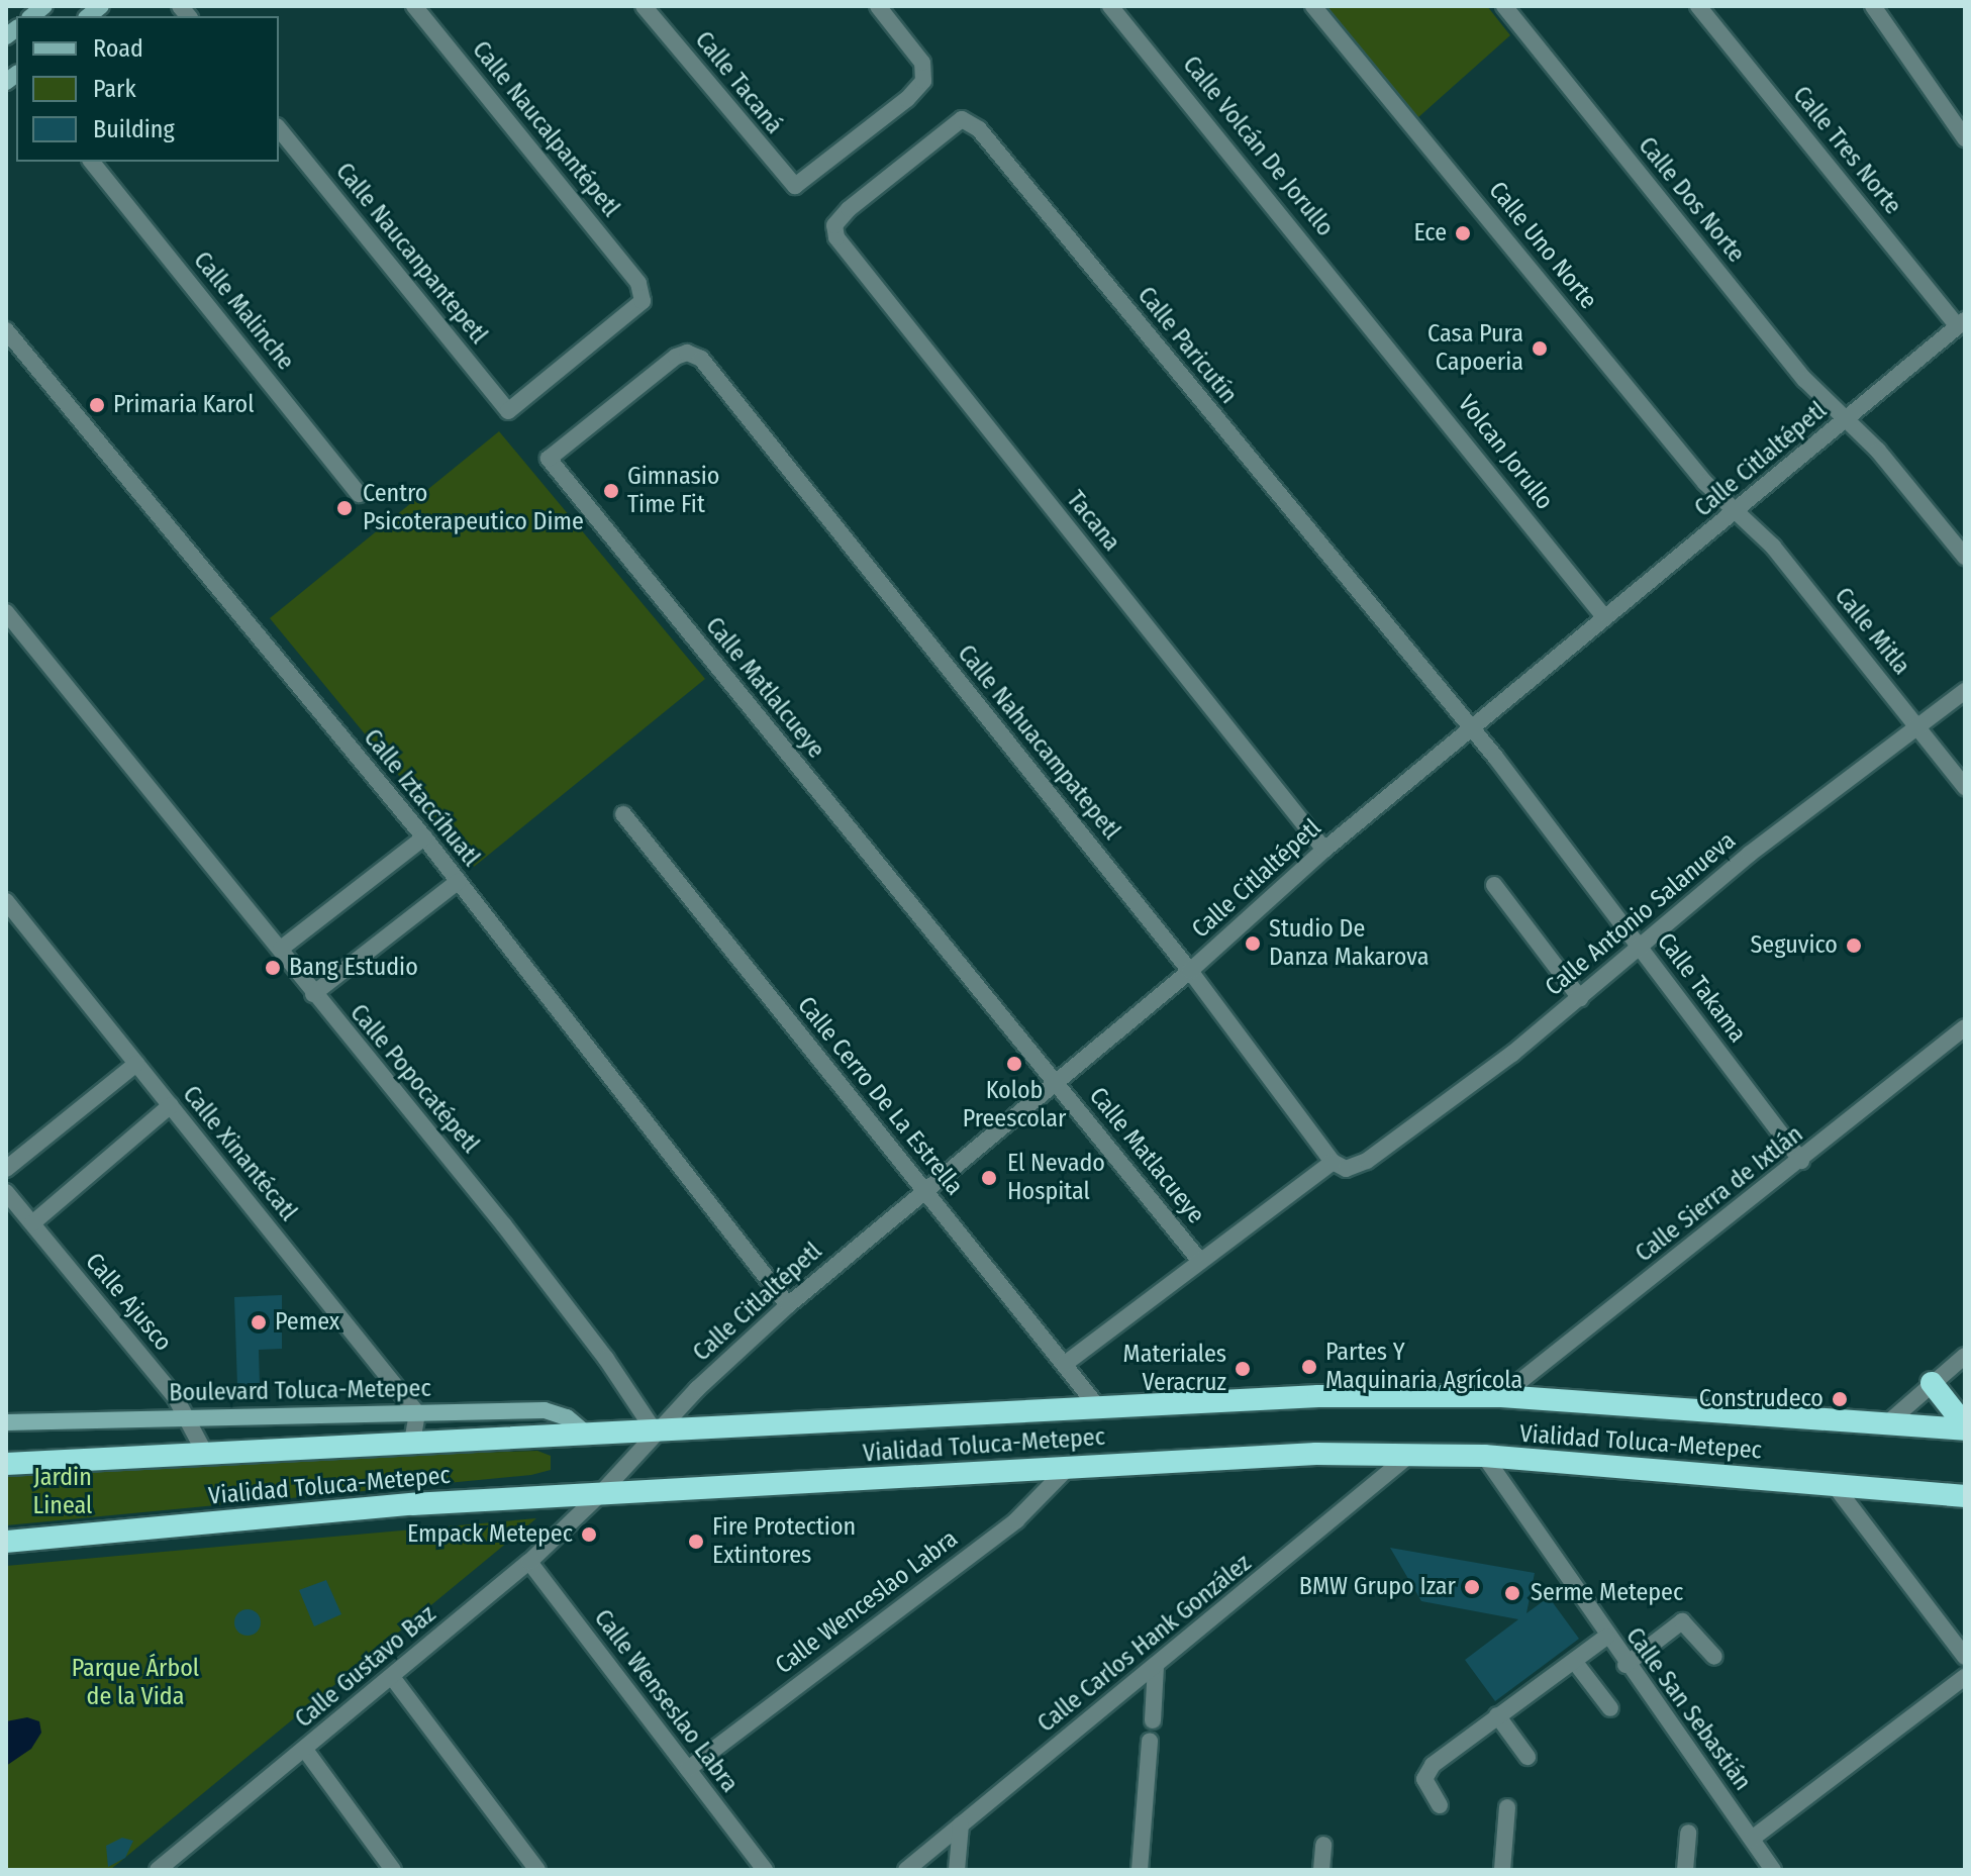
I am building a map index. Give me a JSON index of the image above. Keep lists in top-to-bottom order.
{
  "streets": {
    "highway": ["Vialidad Toluca-Metepec"],
    "main road": ["Boulevard Toluca-Metepec"],
    "street": [
      "Calle Tacaná",
      "Calle Naucalpantépetl",
      "Calle Volcán De Jorullo",
      "Calle Tres Norte",
      "Calle Dos Norte",
      "Calle Uno Norte",
      "Calle Naucanpantepetl",
      "Calle Malinche",
      "Calle Paricutín",
      "Volcan Jorullo",
      "Calle Citlaltépetl",
      "Tacana",
      "Calle Mitla",
      "Calle Matlalcueye",
      "Calle Nahuacampatepetl",
      "Calle Iztaccíhuatl",
      "Calle Antonio Salanueva",
      "Calle Takama",
      "Calle Popocatépetl",
      "Calle Cerro De La Estrella",
      "Calle Xinantécatl",
      "Calle Matlacueye",
      "Calle Sierra de Ixtlán",
      "Calle Ajusco",
      "Calle Wenceslao Labra",
      "Calle Carlos Hank González",
      "Calle Gustavo Baz",
      "Calle Wenseslao Labra",
      "Calle San Sebastián"
    ]
  },
  "crossings": [
    ["Calle Naucalpantépetl", "Calle Naucanpantepetl"],
    ["Calle Volcán De Jorullo", "Volcan Jorullo"],
    ["Calle Tres Norte", "Calle Citlaltépetl"],
    ["Calle Dos Norte", "Calle Citlaltépetl"],
    ["Calle Uno Norte", "Calle Citlaltépetl"],
    ["Calle Uno Norte", "Calle Mitla"],
    ["Calle Paricutín", "Calle Citlaltépetl"],
    ["Calle Paricutín", "Tacana"],
    ["Calle Paricutín", "Calle Takama"],
    ["Volcan Jorullo", "Calle Citlaltépetl"],
    ["Calle Citlaltépetl", "Tacana"],
    ["Calle Citlaltépetl", "Calle Mitla"],
    ["Calle Citlaltépetl", "Calle Matlalcueye"],
    ["Calle Citlaltépetl", "Calle Nahuacampatepetl"],
    ["Calle Citlaltépetl", "Calle Iztaccíhuatl"],
    ["Calle Citlaltépetl", "Calle Takama"],
    ["Calle Citlaltépetl", "Calle Popocatépetl"],
    ["Calle Citlaltépetl", "Calle Cerro De La Estrella"],
    ["Calle Citlaltépetl", "Calle Matlacueye"],
    ["Calle Citlaltépetl", "Vialidad Toluca-Metepec"],
    ["Calle Citlaltépetl", "Calle Gustavo Baz"],
    ["Calle Mitla", "Calle Antonio Salanueva"],
    ["Calle Matlalcueye", "Calle Nahuacampatepetl"],
    ["Calle Matlalcueye", "Calle Matlacueye"],
    ["Calle Nahuacampatepetl", "Calle Antonio Salanueva"],
    ["Calle Antonio Salanueva", "Calle Takama"],
    ["Calle Antonio Salanueva", "Calle Cerro De La Estrella"],
    ["Calle Antonio Salanueva", "Calle Matlacueye"],
    ["Calle Takama", "Calle Sierra de Ixtlán"],
    ["Calle Popocatépetl", "Vialidad Toluca-Metepec"],
    ["Calle Cerro De La Estrella", "Vialidad Toluca-Metepec"],
    ["Calle Xinantécatl", "Boulevard Toluca-Metepec"],
    ["Calle Sierra de Ixtlán", "Vialidad Toluca-Metepec"],
    ["Calle Ajusco", "Boulevard Toluca-Metepec"],
    ["Calle Ajusco", "Vialidad Toluca-Metepec"],
    ["Boulevard Toluca-Metepec", "Vialidad Toluca-Metepec"],
    ["Vialidad Toluca-Metepec", "Calle Wenceslao Labra"],
    ["Vialidad Toluca-Metepec", "Calle Carlos Hank González"],
    ["Vialidad Toluca-Metepec", "Calle Gustavo Baz"],
    ["Vialidad Toluca-Metepec", "Calle San Sebastián"],
    ["Calle Wenceslao Labra", "Calle Wenseslao Labra"],
    ["Calle Gustavo Baz", "Calle Wenseslao Labra"]
  ],
  "parks": ["Jardin Lineal", "Parque Árbol de la Vida"],
  "places": [
    "Ece",
    "Casa Pura Capoeria",
    "Primaria Karol",
    "Gimnasio Time Fit",
    "Centro Psicoterapeutico Dime",
    "Studio De Danza Makarova",
    "Seguvico",
    "Bang Estudio",
    "Kolob Preescolar",
    "El Nevado Hospital",
    "Pemex",
    "Partes Y Maquinaria Agrícola",
    "Materiales Veracruz",
    "Construdeco",
    "Empack Metepec",
    "Fire Protection Extintores",
    "BMW Grupo Izar",
    "Serme Metepec"
  ],
  "legend": ["Road", "Park", "Building"]
}
